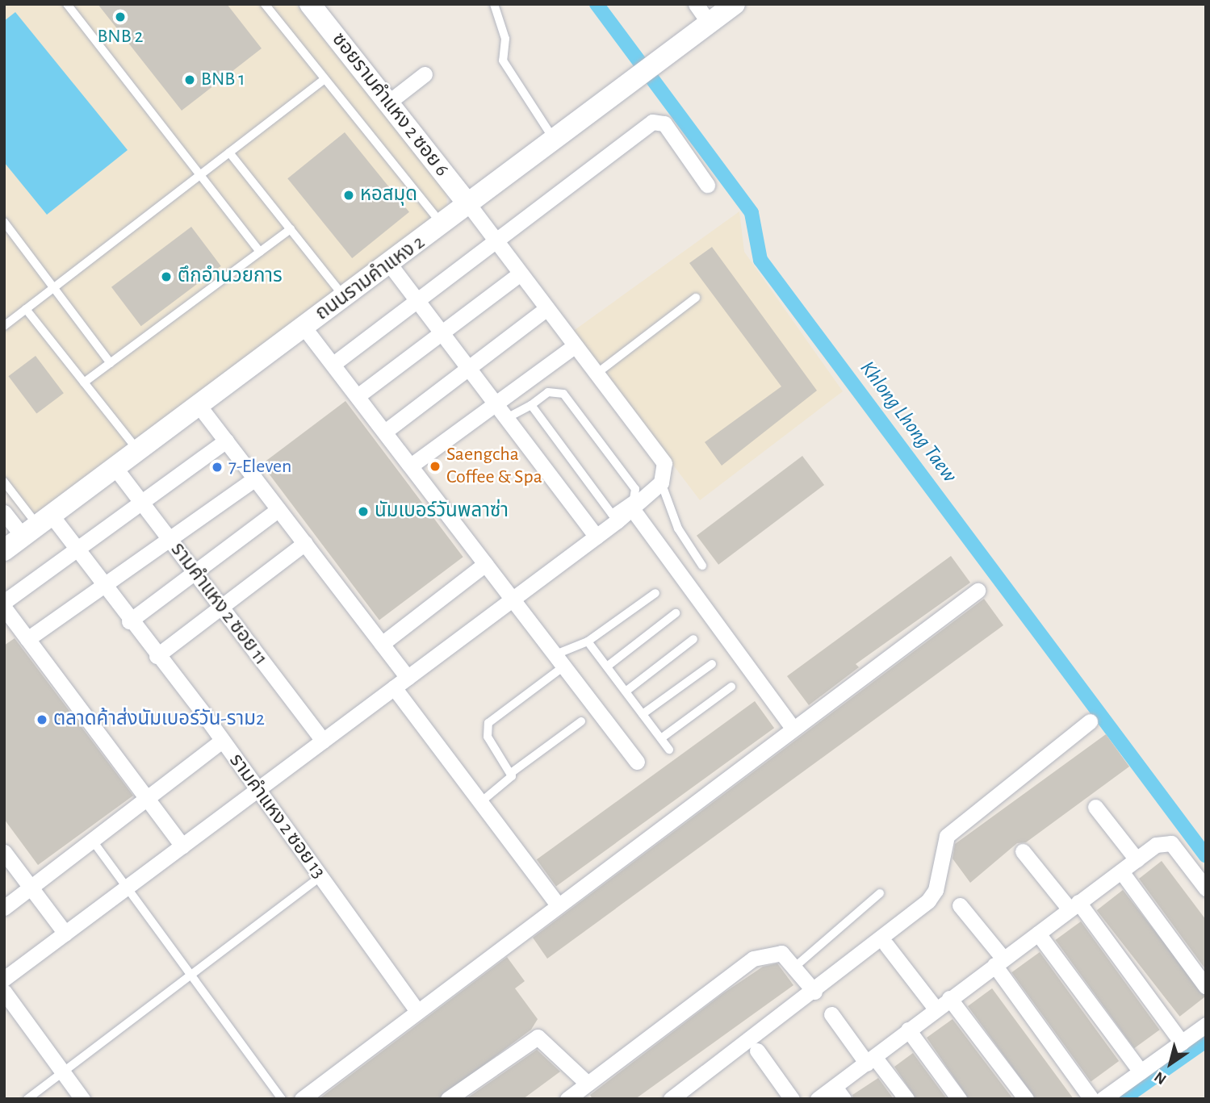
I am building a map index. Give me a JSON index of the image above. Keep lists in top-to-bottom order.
{
  "streets": {
    "main road": ["ซอยรามคำแหง 2 ซอย 6", "ถนนรามคำแหง 2"],
    "street": ["รามคำแหง 2 ซอย 11", "รามคำแหง 2 ซอย 13"]
  },
  "crossings": [
    ["ซอยรามคำแหง 2 ซอย 6", "ถนนรามคำแหง 2"],
    ["ถนนรามคำแหง 2", "รามคำแหง 2 ซอย 11"],
    ["ถนนรามคำแหง 2", "รามคำแหง 2 ซอย 13"]
  ],
  "water": ["Khlong Lhong Taew"],
  "places": [
    "BNB 2",
    "BNB 1",
    "หอสมุด",
    "ตึกอำนวยการ",
    "Saengcha Coffee & Spa",
    "7-Eleven",
    "นัมเบอร์วันพลาซ่า",
    "ตลาดค้าส่งนัมเบอร์วัน-ราม2"
  ],
  "north": "bottom left"
}
